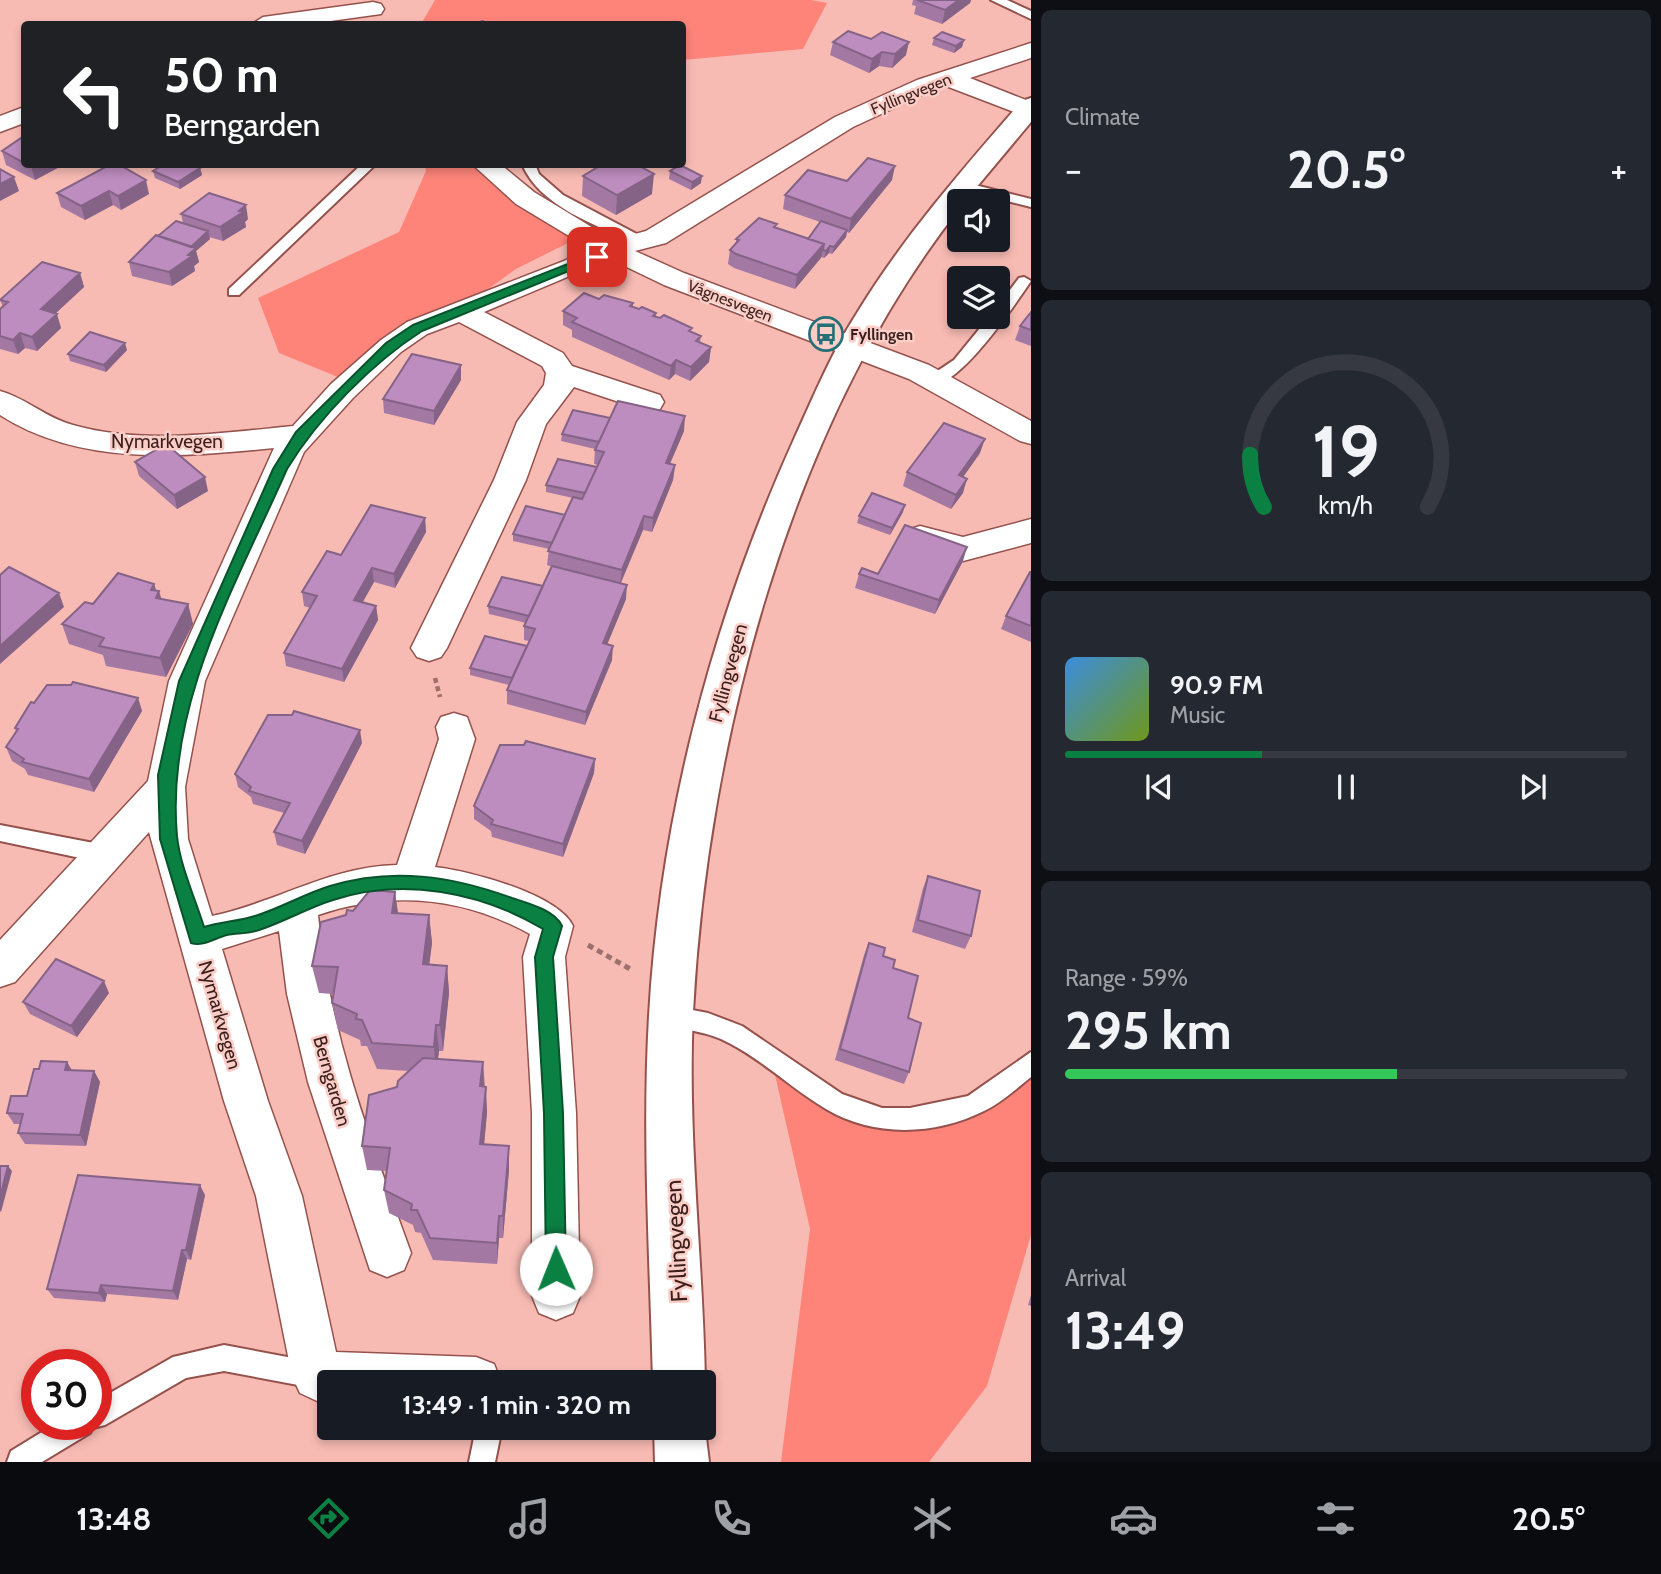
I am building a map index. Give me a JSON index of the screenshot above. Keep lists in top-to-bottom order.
{
  "streets": {
    "street": [
      "Fyllingvegen",
      "Vågnesvegen",
      "Nymarkvegen",
      "Berngarden"
    ]
  },
  "crossings": [
    ["Fyllingvegen", "Vågnesvegen"],
    ["Fyllingvegen", "Nymarkvegen"],
    ["Vågnesvegen", "Nymarkvegen"]
  ],
  "places": {
    "bus stop": ["Fyllingen"]
  },
  "page": {
    "tile": [
      "Climate",
      ["Range · 59%", "295 km"],
      ["Arrival", "13:49"]
    ],
    "turn": ["50 m", "Berngarden"],
    "heat": ["−", "20.5°", "+"],
    "song": ["90.9 FM", "Music"],
    "limit": "30",
    "trip": "13:49 · 1 min · 320 m",
    "tabs": ["13:48", "20.5°"],
    "gauge": ["19", "km/h"]
  }
}
